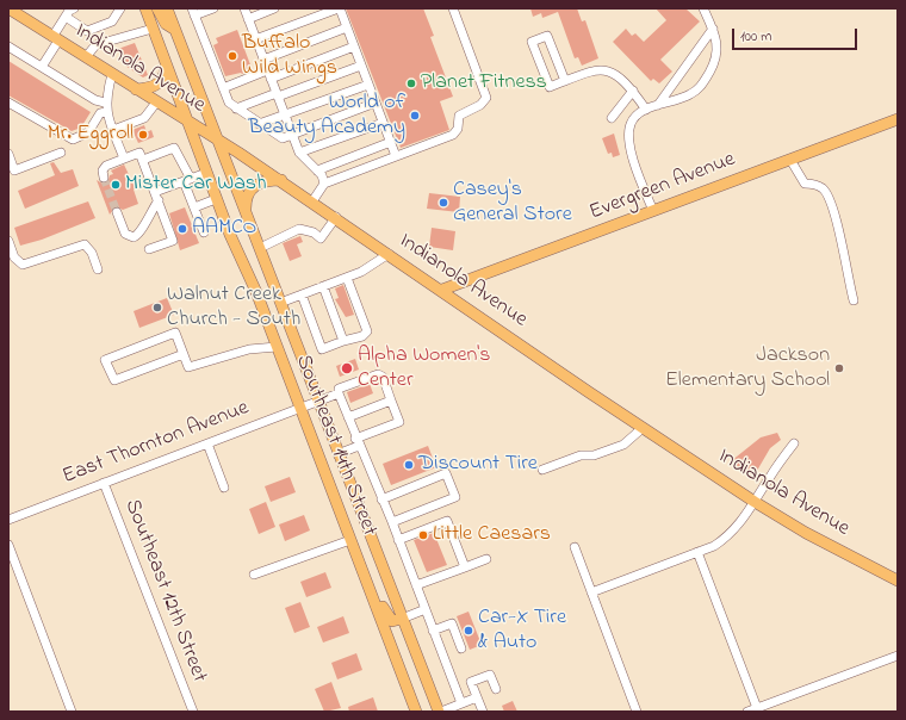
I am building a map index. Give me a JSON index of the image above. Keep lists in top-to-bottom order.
{
  "streets": {
    "main road": ["Indianola Avenue", "Evergreen Avenue", "Southeast 14th Street"],
    "street": ["East Thornton Avenue", "Southeast 12th Street"]
  },
  "crossings": [
    ["Indianola Avenue", "Evergreen Avenue"],
    ["Indianola Avenue", "Southeast 14th Street"],
    ["East Thornton Avenue", "Southeast 14th Street"],
    ["East Thornton Avenue", "Southeast 12th Street"]
  ],
  "places": [
    "Buffalo Wild Wings",
    "Planet Fitness",
    "World of Beauty Academy",
    "Mr. Eggroll",
    "Mister Car Wash",
    "Casey's General Store",
    "AAMCO",
    "Walnut Creek Church - South",
    "Alpha Women's Center",
    "Jackson Elementary School",
    "Discount Tire",
    "Little Caesars",
    "Car-X Tire & Auto"
  ],
  "scale_bar": "100 m"
}
